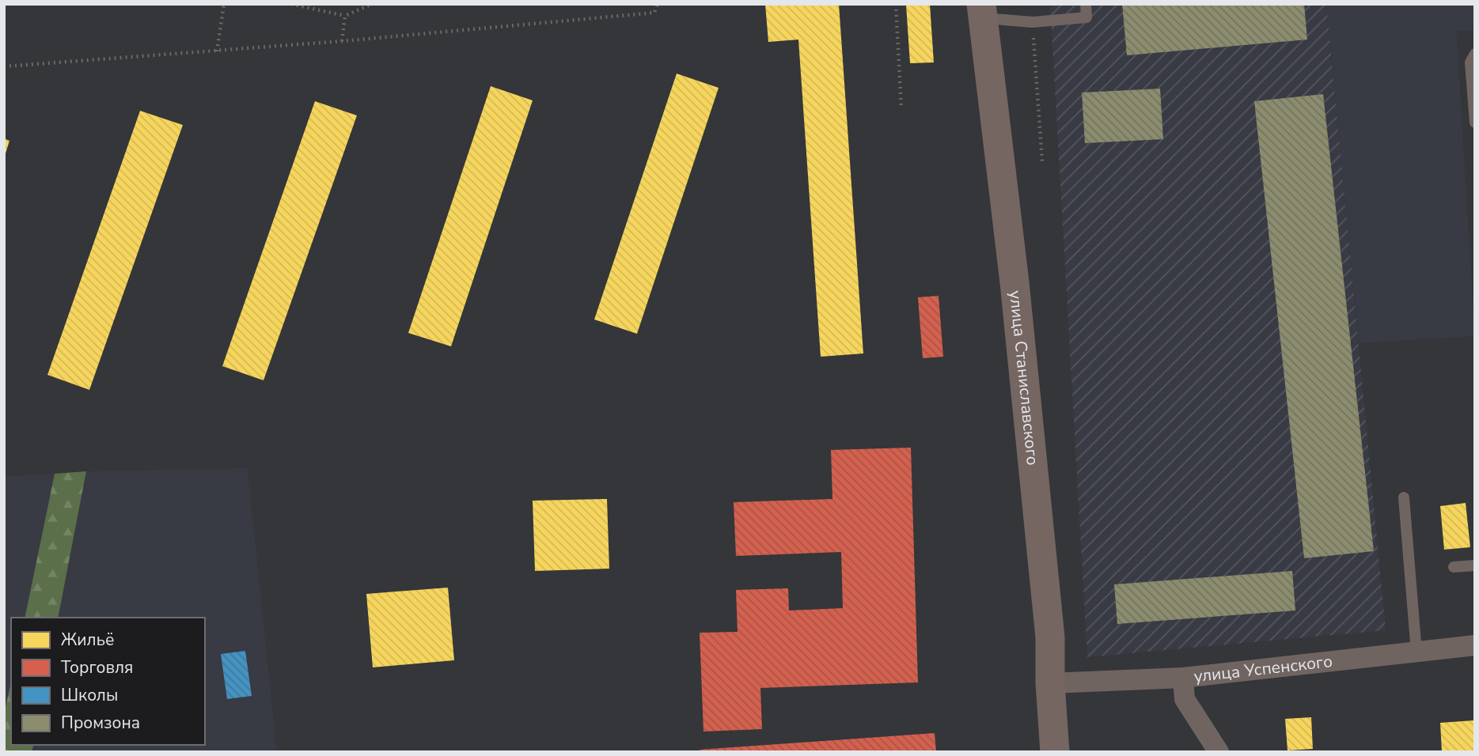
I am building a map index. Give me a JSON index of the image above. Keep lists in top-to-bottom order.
{
  "streets": {
    "street": ["улица Станиславского", "улица Успенского"]
  },
  "crossings": [
    ["улица Станиславского", "улица Успенского"]
  ],
  "legend": [
    "Жильё",
    "Торговля",
    "Школы",
    "Промзона"
  ]
}
